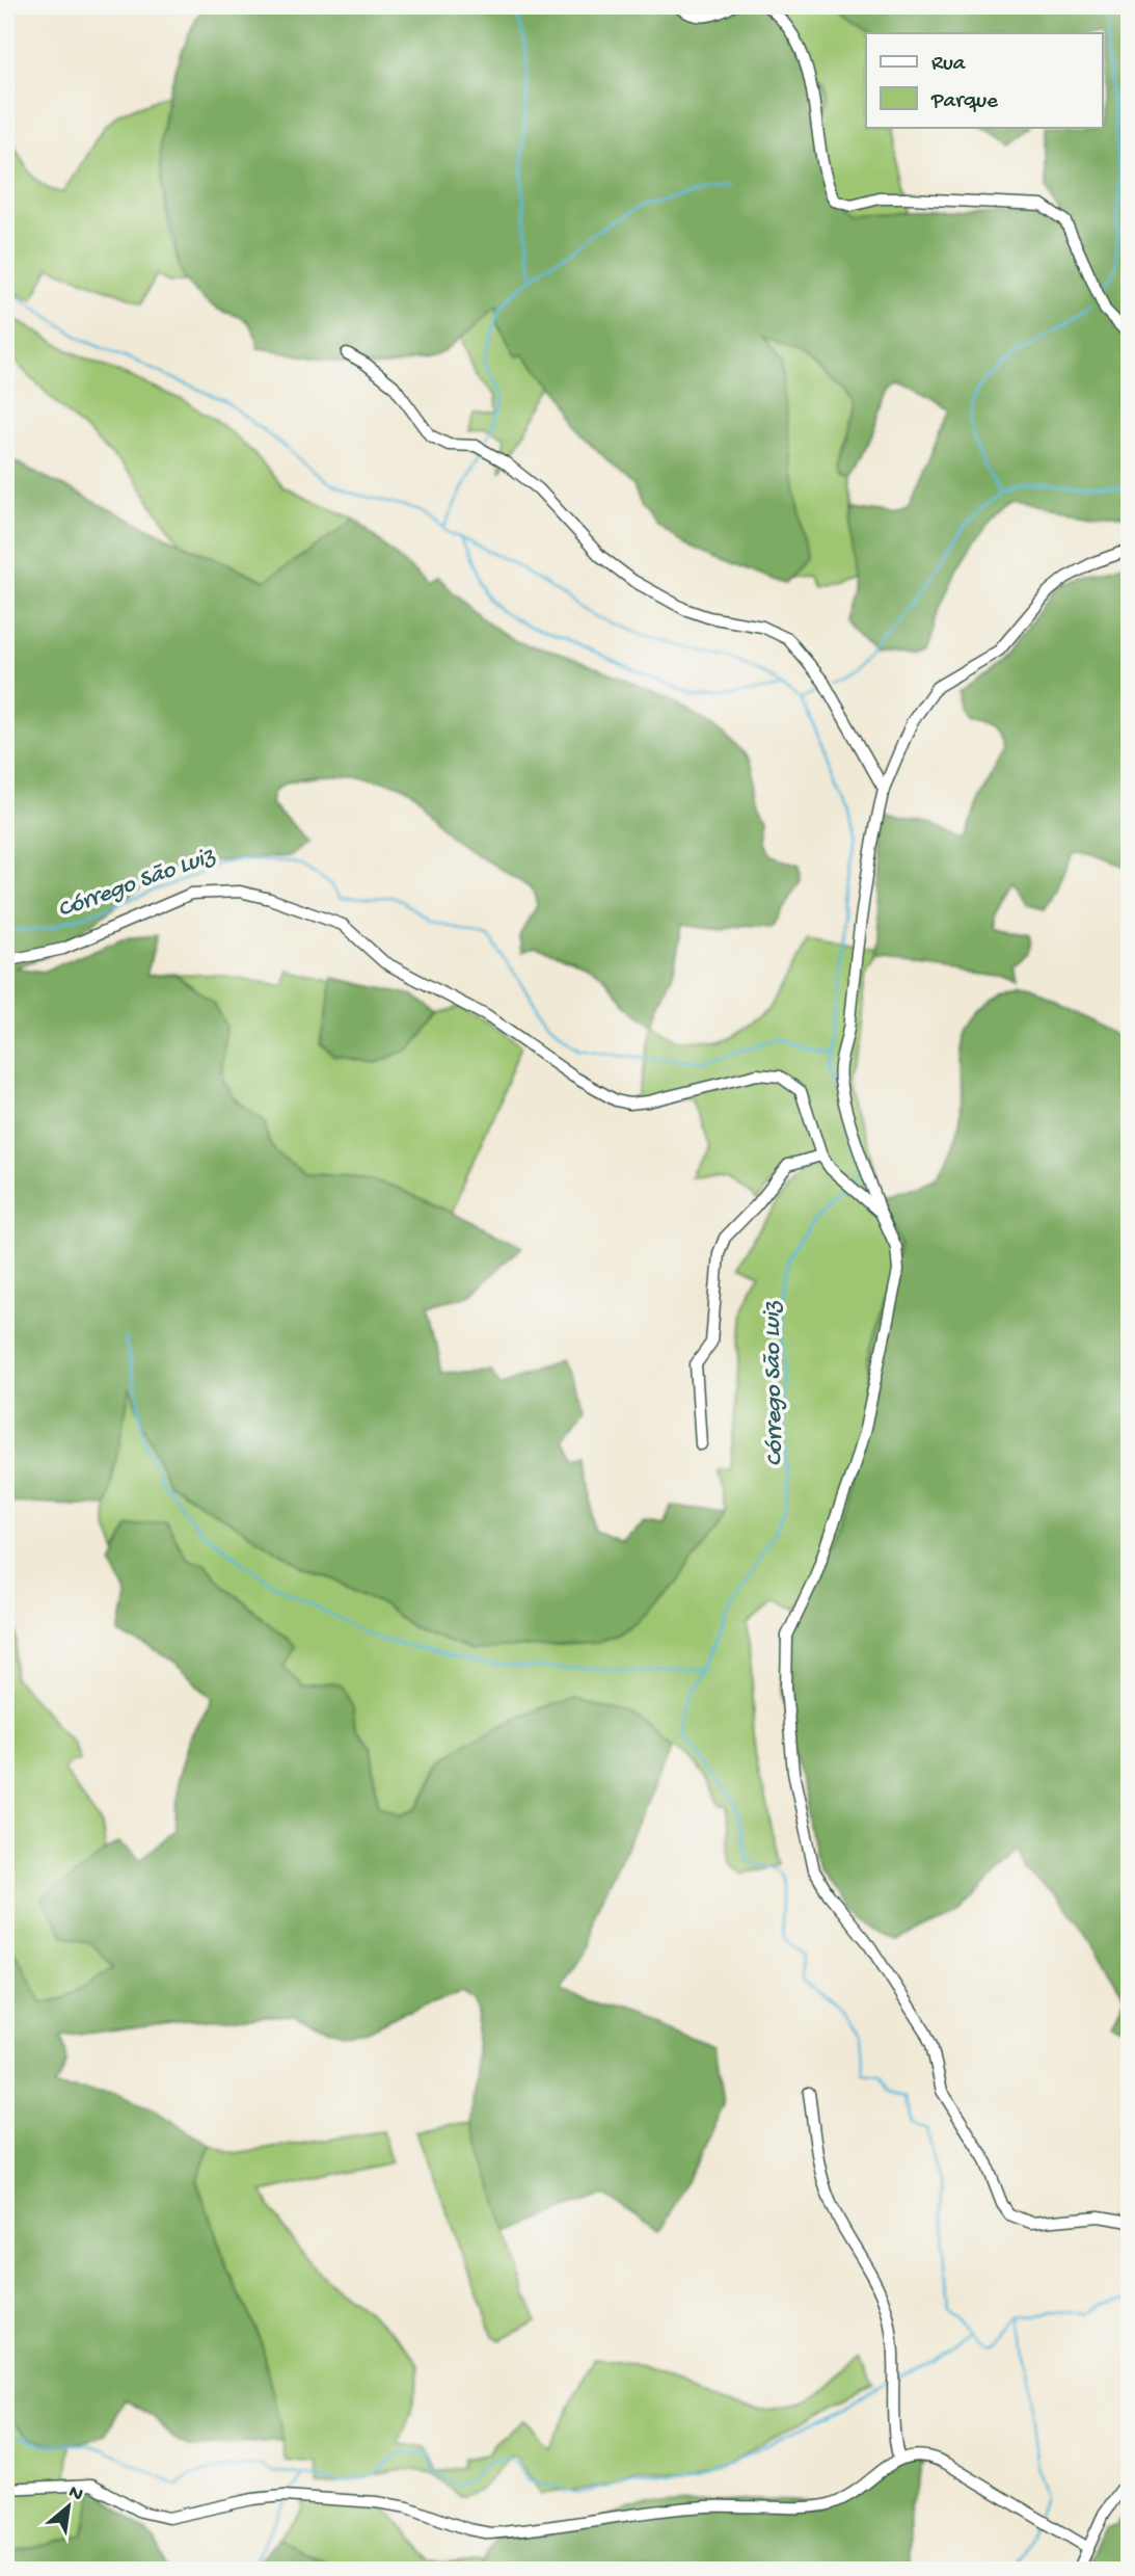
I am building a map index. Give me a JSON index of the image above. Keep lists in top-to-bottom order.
{
  "water": ["Córrego São Luiz"],
  "legend": ["Rua", "Parque"],
  "north": "top right"
}
